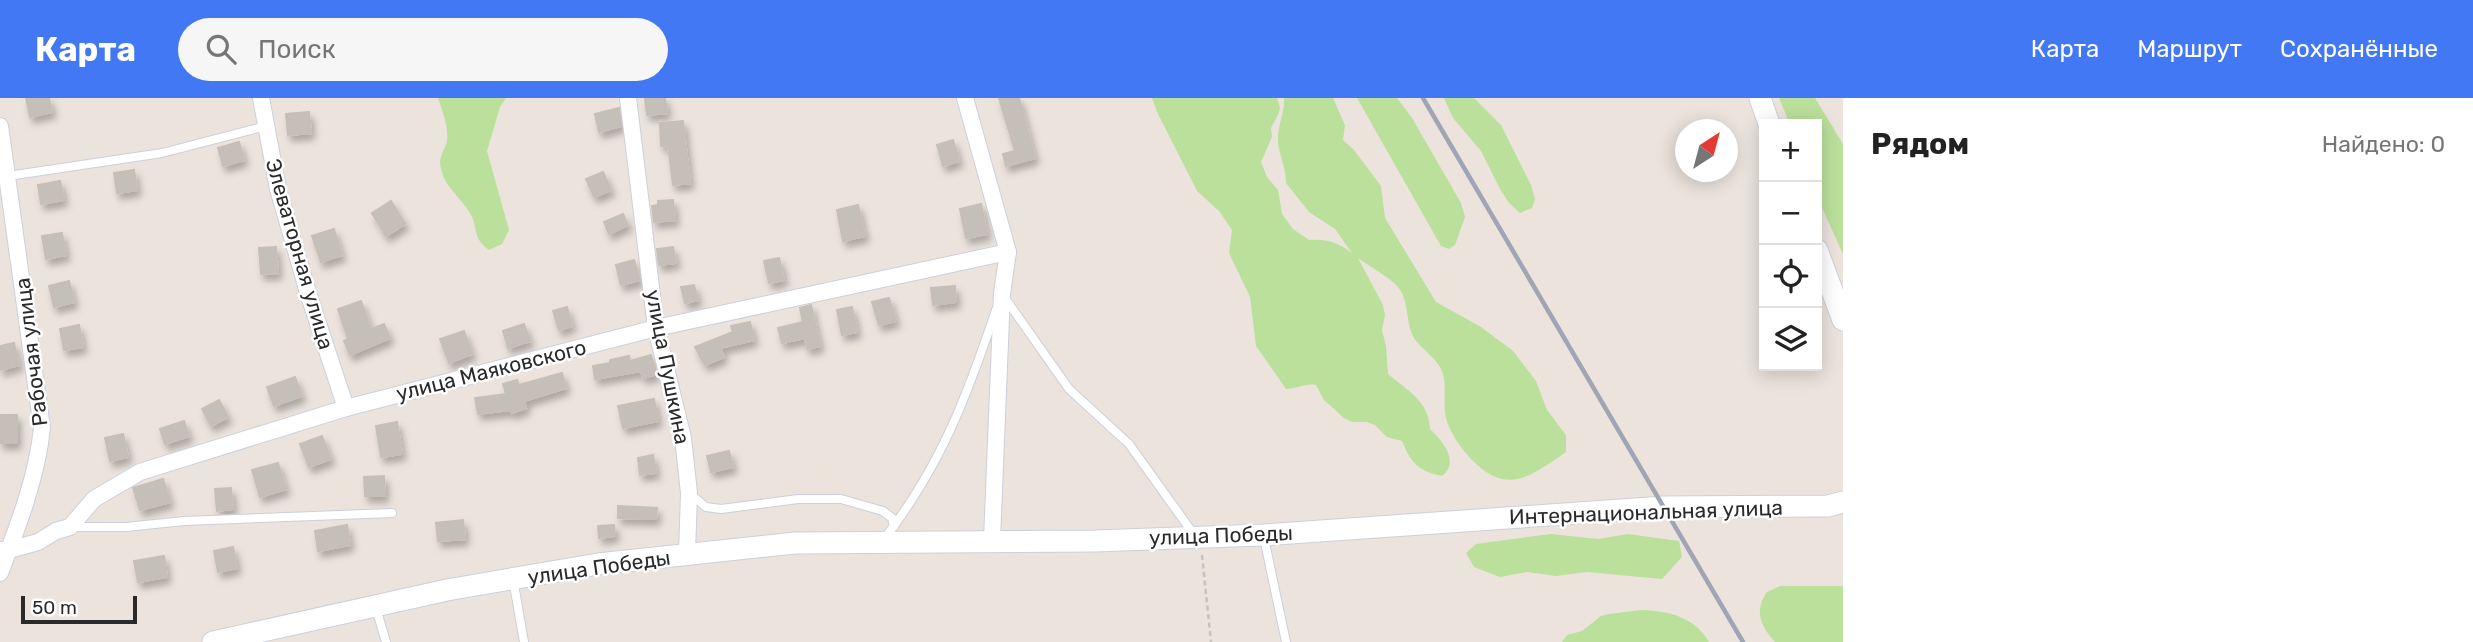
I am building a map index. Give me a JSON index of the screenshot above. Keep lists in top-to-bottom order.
{
  "streets": {
    "street": [
      "Элеваторная улица",
      "Рабочая улица",
      "улица Пушкина",
      "улица Маяковского",
      "Интернациональная улица",
      "улица Победы"
    ]
  },
  "crossings": [
    ["Элеваторная улица", "улица Маяковского"],
    ["Рабочая улица", "улица Маяковского"],
    ["улица Пушкина", "улица Маяковского"],
    ["улица Пушкина", "улица Победы"],
    ["Интернациональная улица", "улица Победы"]
  ],
  "scale_bar": "50 m",
  "north": "top right",
  "page": {
    "header": "Карта",
    "search": "Поиск",
    "nav": ["Карта", "Маршрут", "Сохранённые"],
    "heading": ["Рядом", "Найдено: 0"],
    "map_buttons": ["+", "−"],
    "scale": "50 m"
  }
}
